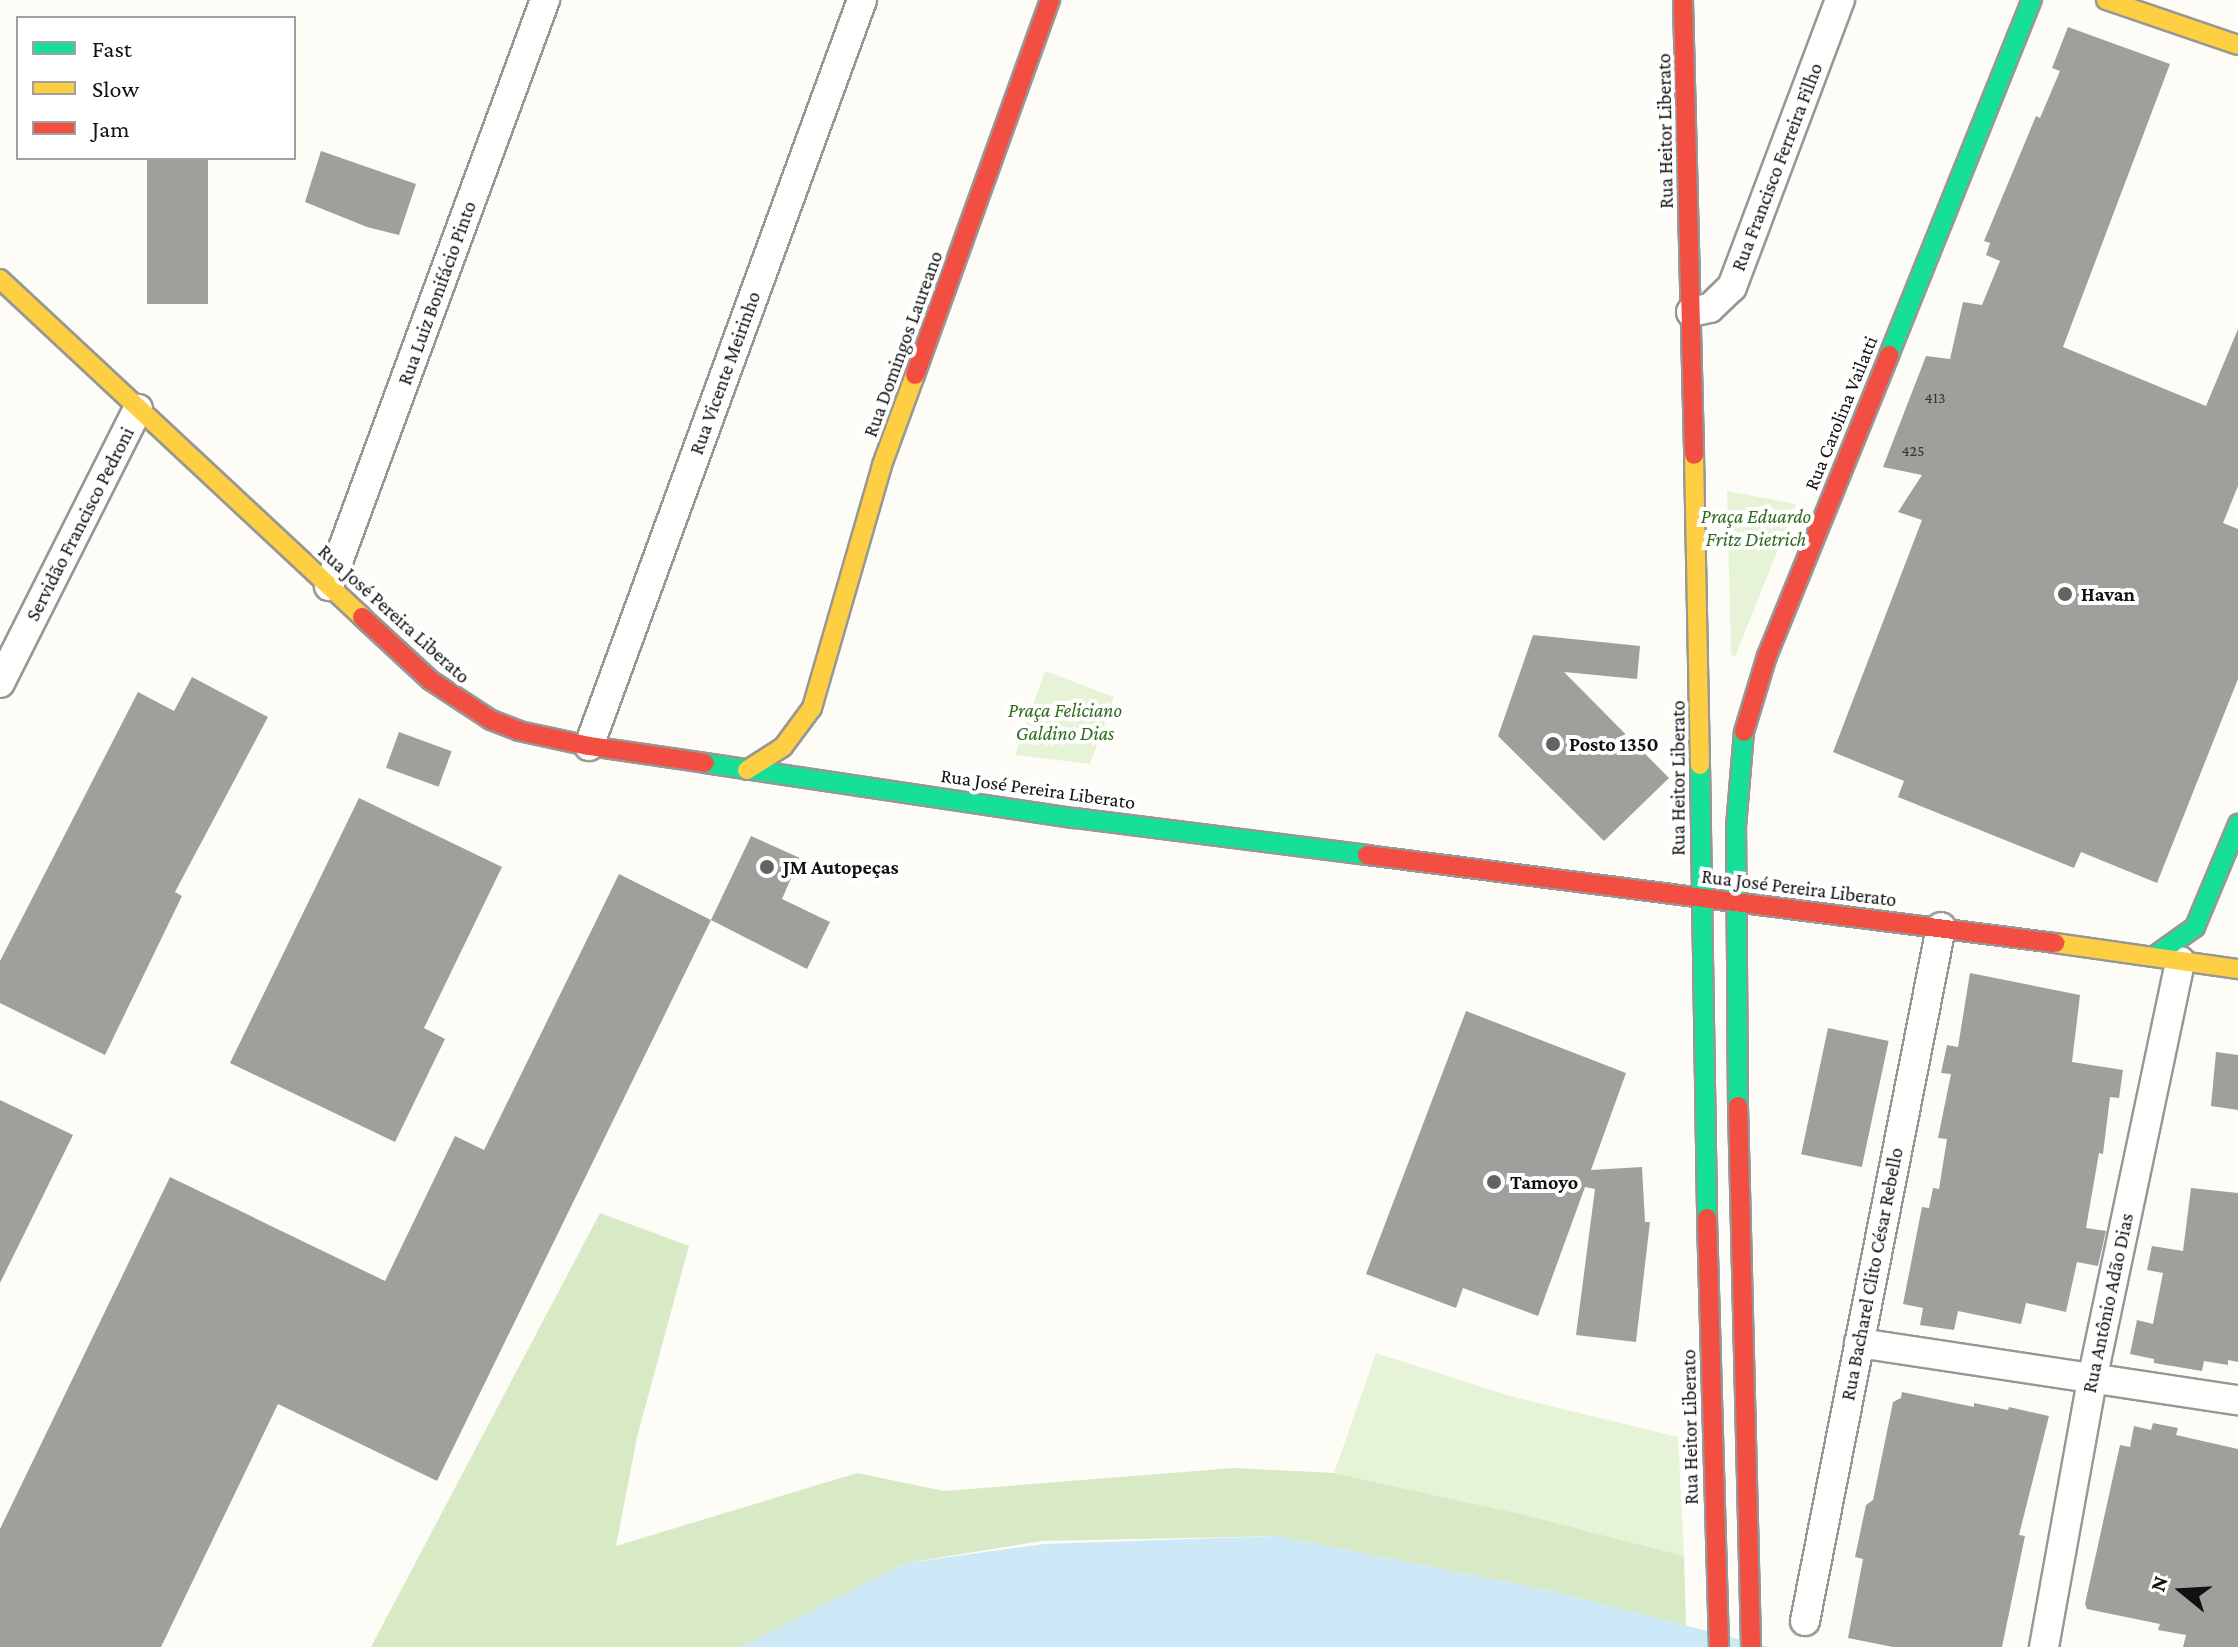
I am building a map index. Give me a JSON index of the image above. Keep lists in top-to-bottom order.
{
  "streets": {
    "main road": [
      "Rua Heitor Liberato",
      "Rua Domingos Laureano",
      "Rua Carolina Vailatti",
      "Rua José Pereira Liberato"
    ],
    "street": [
      "Rua Francisco Ferreira Filho",
      "Rua Luiz Bonifácio Pinto",
      "Rua Vicente Meirinho",
      "Servidão Francisco Pedroni",
      "Rua Bacharel Clito César Rebello",
      "Rua Antônio Adão Dias"
    ]
  },
  "crossings": [
    ["Rua Heitor Liberato", "Rua Francisco Ferreira Filho"],
    ["Rua Heitor Liberato", "Rua José Pereira Liberato"],
    ["Rua Luiz Bonifácio Pinto", "Rua José Pereira Liberato"],
    ["Rua Domingos Laureano", "Rua José Pereira Liberato"],
    ["Rua Vicente Meirinho", "Rua José Pereira Liberato"],
    ["Rua Carolina Vailatti", "Rua José Pereira Liberato"],
    ["Servidão Francisco Pedroni", "Rua José Pereira Liberato"],
    ["Rua José Pereira Liberato", "Rua Bacharel Clito César Rebello"],
    ["Rua José Pereira Liberato", "Rua Antônio Adão Dias"]
  ],
  "parks": ["Praça Eduardo Fritz Dietrich", "Praça Feliciano Galdino Dias"],
  "places": [
    "Havan",
    "Posto 1350",
    "JM Autopeças",
    "Tamoyo"
  ],
  "house_numbers": ["413", "425"],
  "legend": ["Fast", "Slow", "Jam"],
  "north": "left"
}
